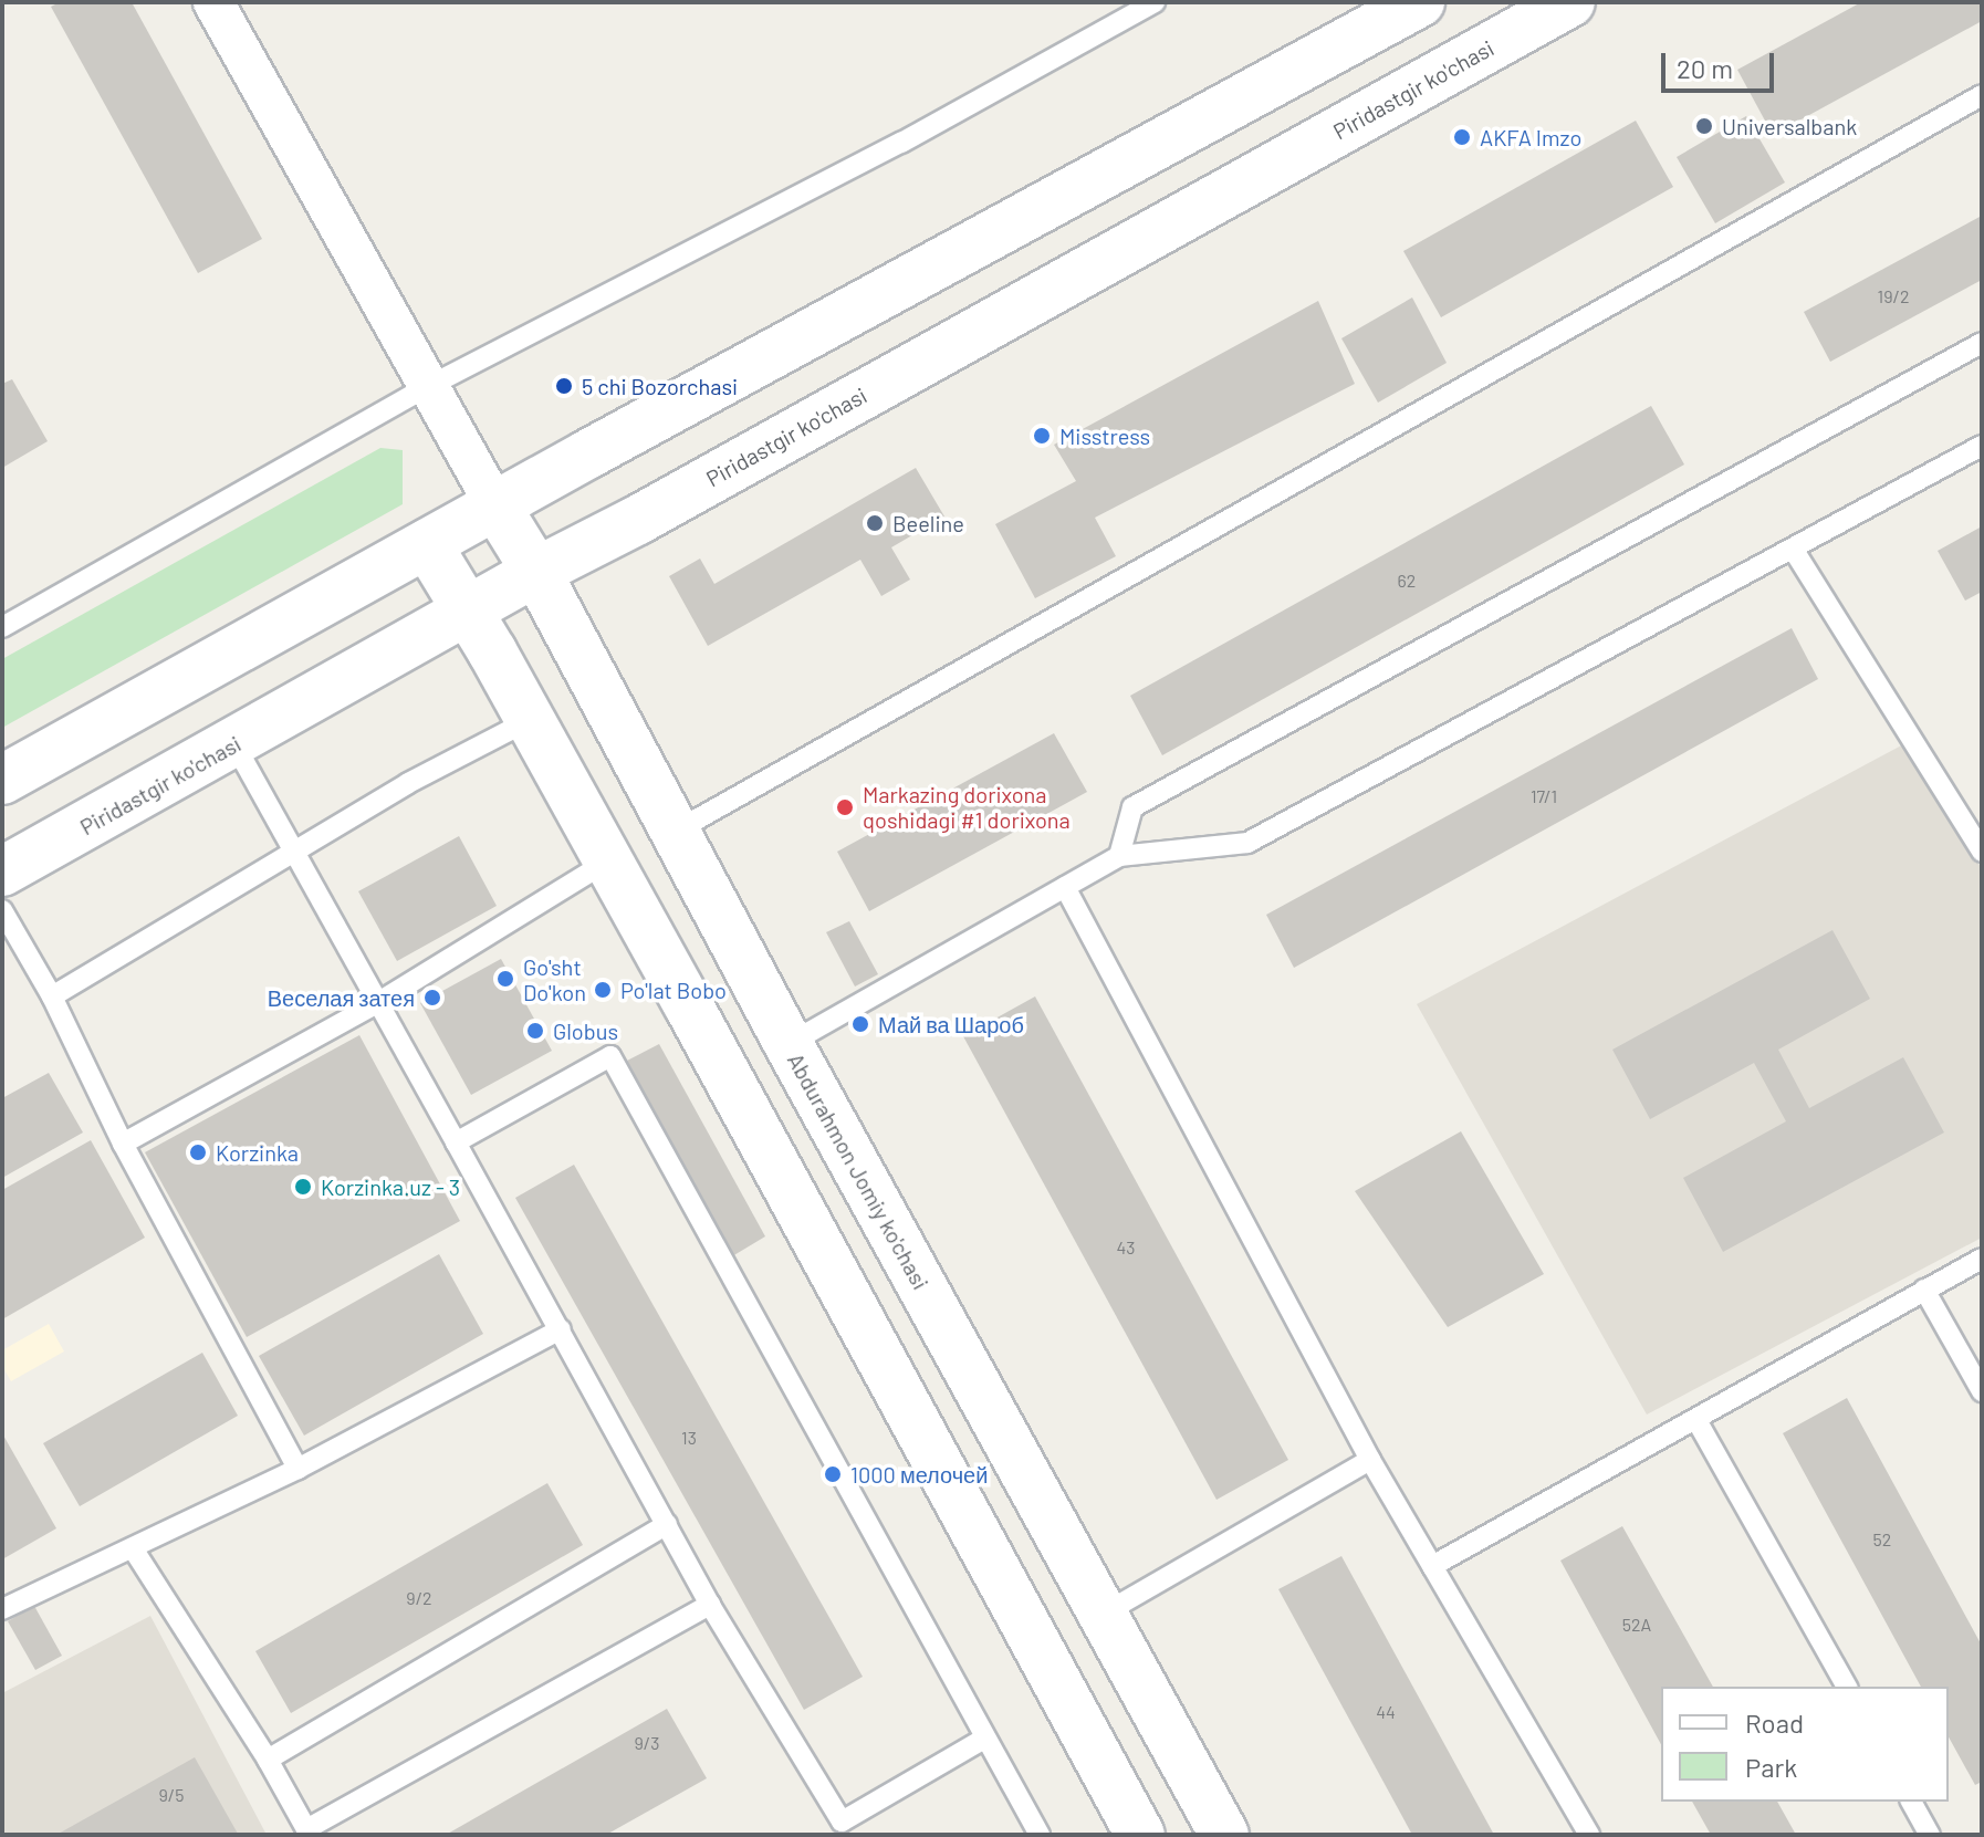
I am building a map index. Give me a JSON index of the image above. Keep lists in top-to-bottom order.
{
  "streets": {
    "main road": ["Piridastgir ko'chasi", "Abdurahmon Jomiy ko'chasi"]
  },
  "crossings": [
    ["Piridastgir ko'chasi", "Abdurahmon Jomiy ko'chasi"]
  ],
  "places": [
    "Universalbank",
    "AKFA Imzo",
    "5 chi Bozorchasi",
    "Misstress",
    "Beeline",
    "Markazing dorixona qoshidagi #1 dorixona",
    "Go'sht Do'kon",
    "Po'lat Bobo",
    "Веселая затея",
    "Май ва Шароб",
    "Globus",
    "Korzinka",
    "Korzinka.uz - 3",
    "1000 мелочей"
  ],
  "house_numbers": [
    "19/2",
    "62",
    "17/1",
    "43",
    "13",
    "52",
    "9/2",
    "52A",
    "44",
    "9/3",
    "9/5"
  ],
  "legend": ["Road", "Park"],
  "scale_bar": "20 m"
}
